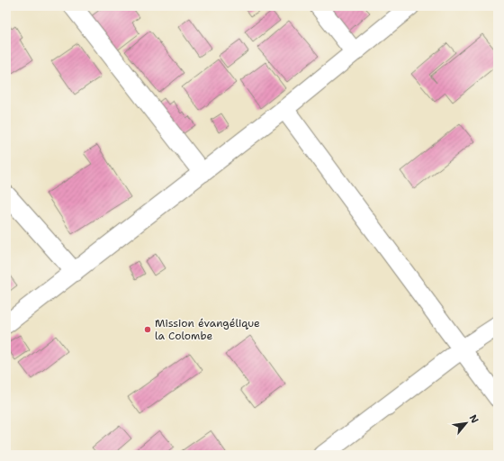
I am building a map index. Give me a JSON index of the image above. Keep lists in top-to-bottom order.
{
  "places": ["Mission évangélique la Colombe"],
  "north": "top right"
}
